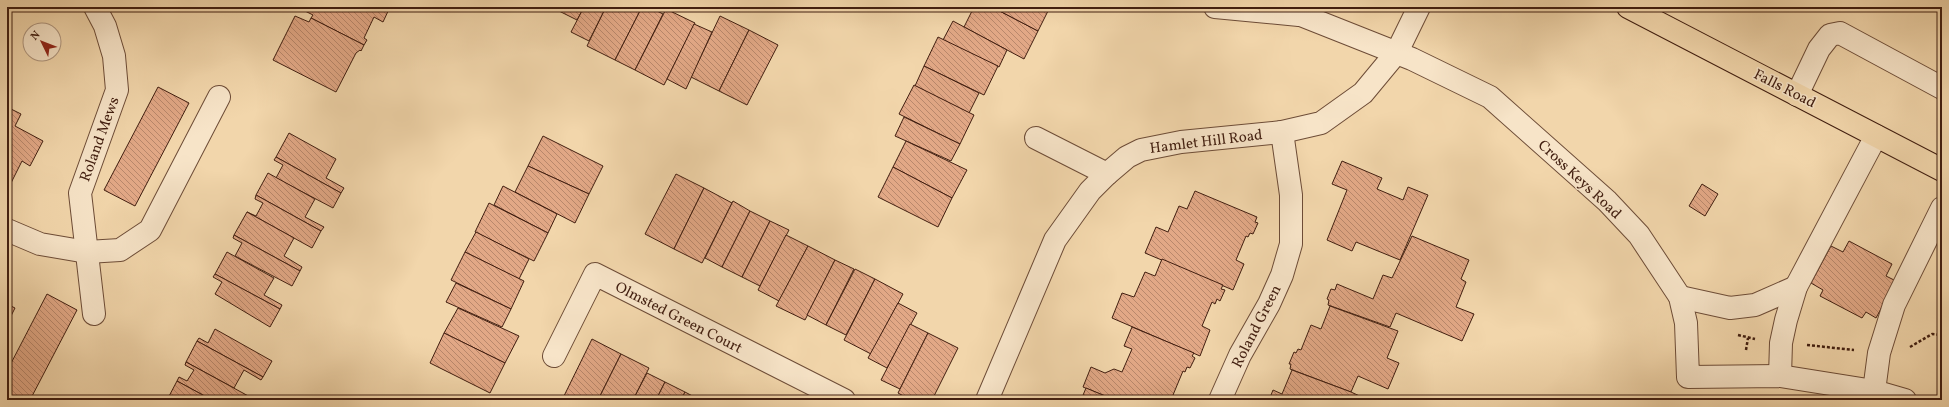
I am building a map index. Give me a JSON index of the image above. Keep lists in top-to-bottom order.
{
  "streets": {
    "main road": ["Falls Road"],
    "street": [
      "Roland Mews",
      "Hamlet Hill Road",
      "Cross Keys Road",
      "Olmsted Green Court",
      "Roland Green"
    ]
  },
  "crossings": [
    ["Hamlet Hill Road", "Cross Keys Road"],
    ["Hamlet Hill Road", "Roland Green"]
  ],
  "north": "top left"
}
